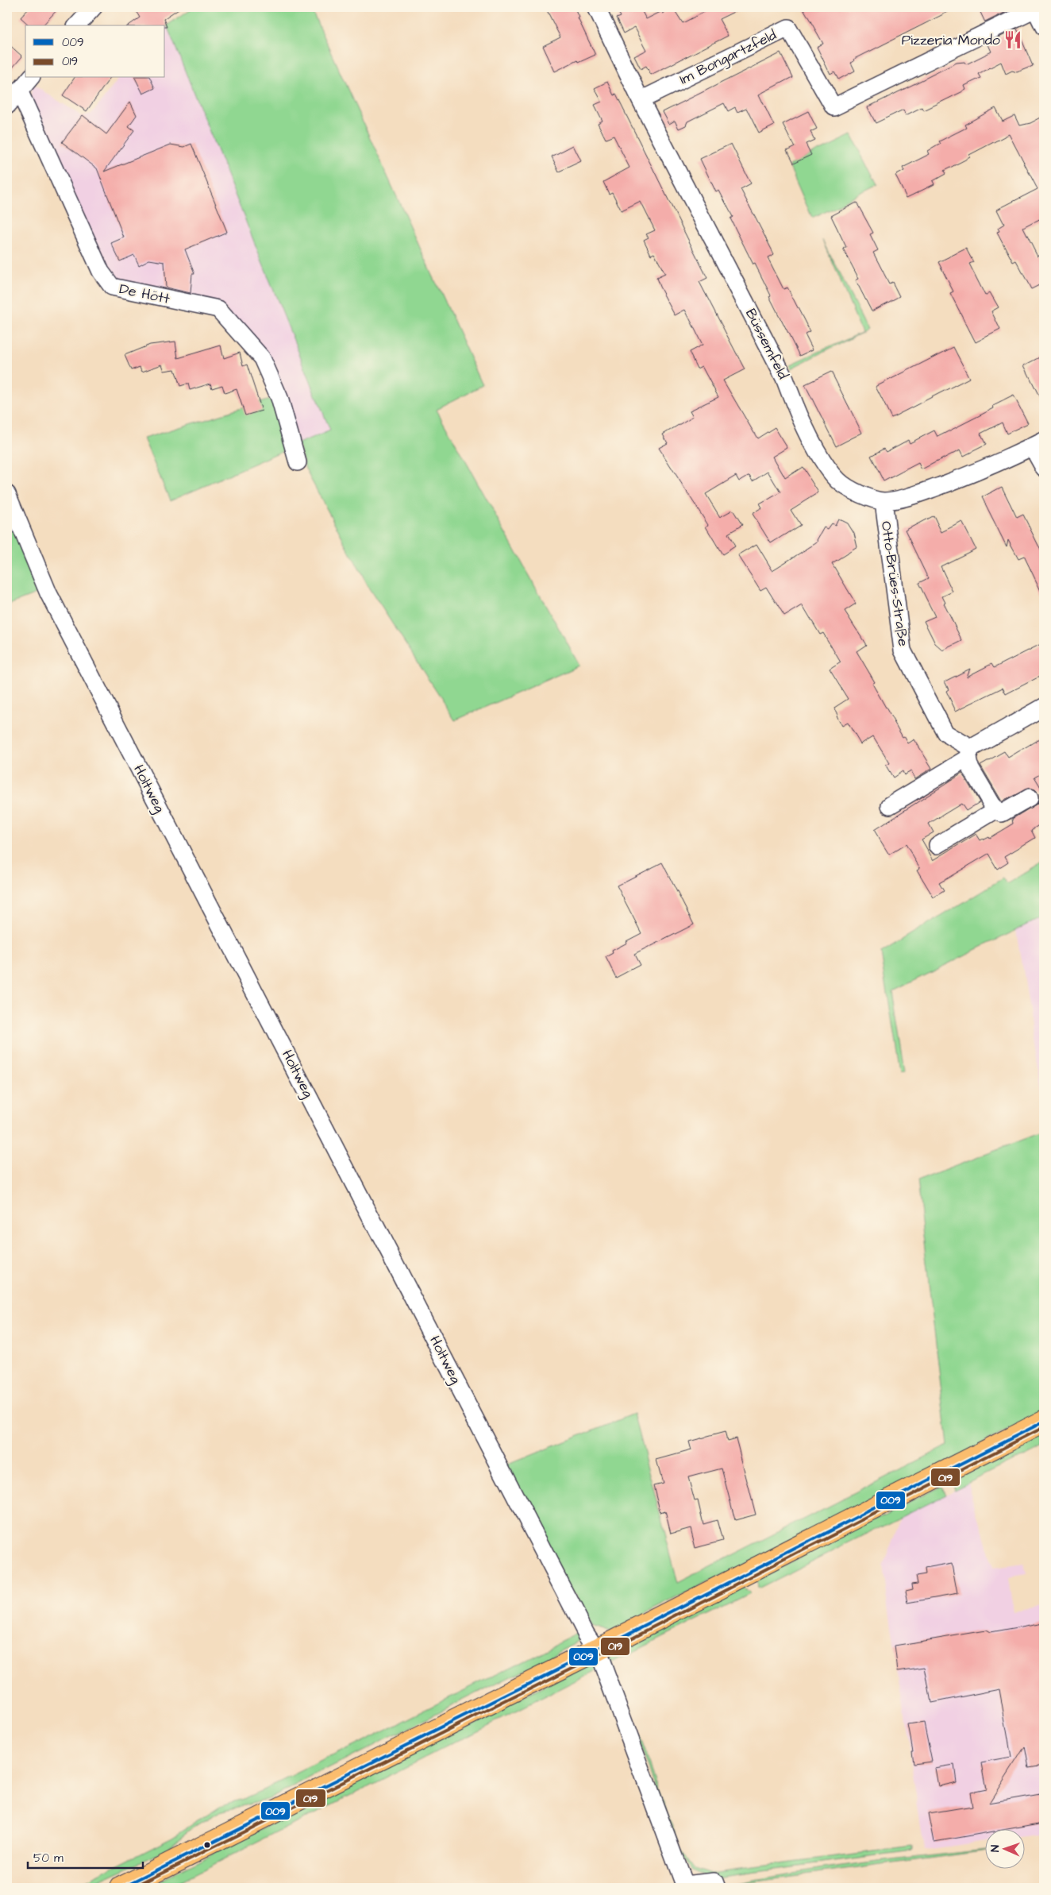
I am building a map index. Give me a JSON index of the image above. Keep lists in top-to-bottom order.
{
  "streets": {
    "street": [
      "Im Bongartzfeld",
      "De Hött",
      "Büssemfeld",
      "Otto-Brües-Straße",
      "Holtweg"
    ]
  },
  "crossings": [
    ["Im Bongartzfeld", "Büssemfeld"],
    ["Büssemfeld", "Otto-Brües-Straße"]
  ],
  "places": {
    "restaurant": ["Pizzeria Mondo"]
  },
  "lines": ["transit line 009", "transit line 019"],
  "legend": ["009", "019"],
  "scale_bar": "50 m",
  "north": "left"
}
